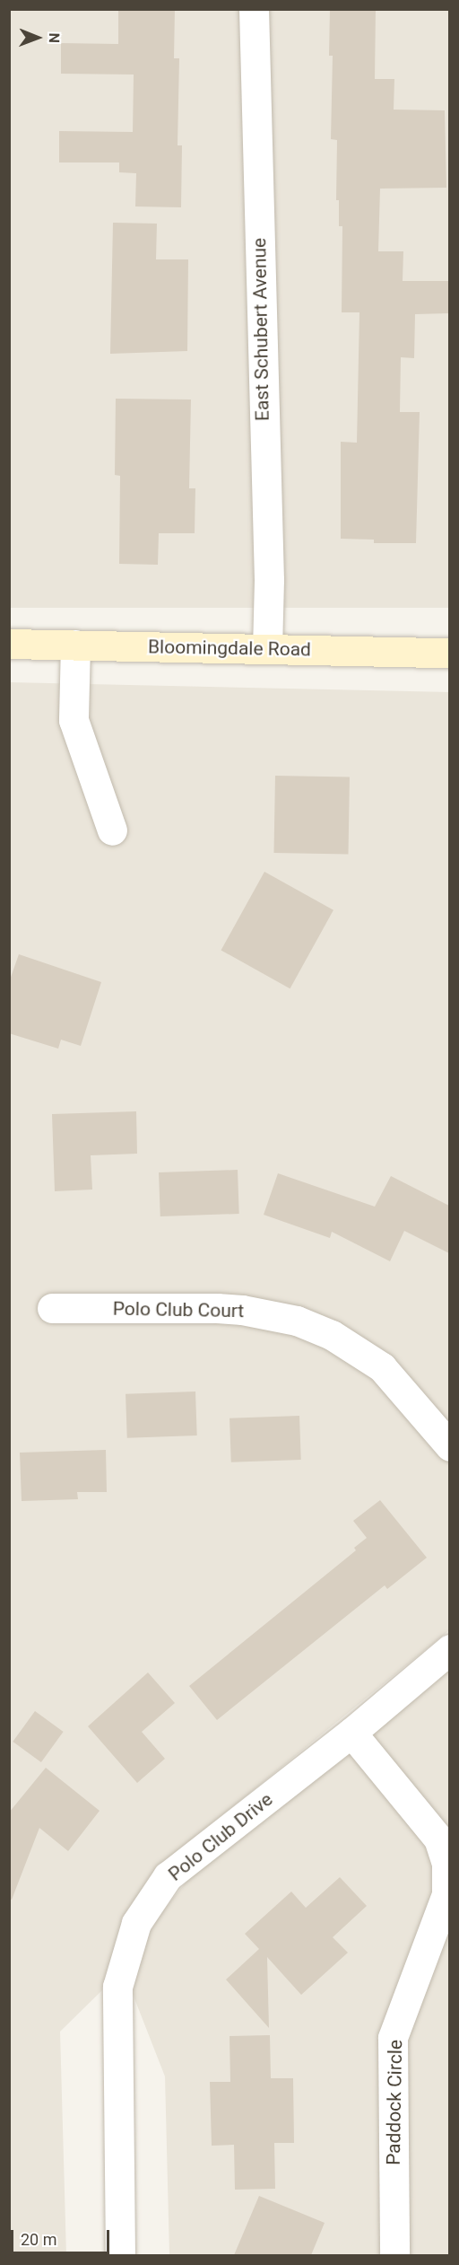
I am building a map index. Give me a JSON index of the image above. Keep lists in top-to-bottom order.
{
  "streets": {
    "main road": ["Bloomingdale Road"],
    "street": [
      "East Schubert Avenue",
      "Polo Club Court",
      "Polo Club Drive",
      "Paddock Circle"
    ]
  },
  "crossings": [
    ["East Schubert Avenue", "Bloomingdale Road"],
    ["Polo Club Drive", "Paddock Circle"]
  ],
  "scale_bar": "20 m",
  "north": "right"
}
